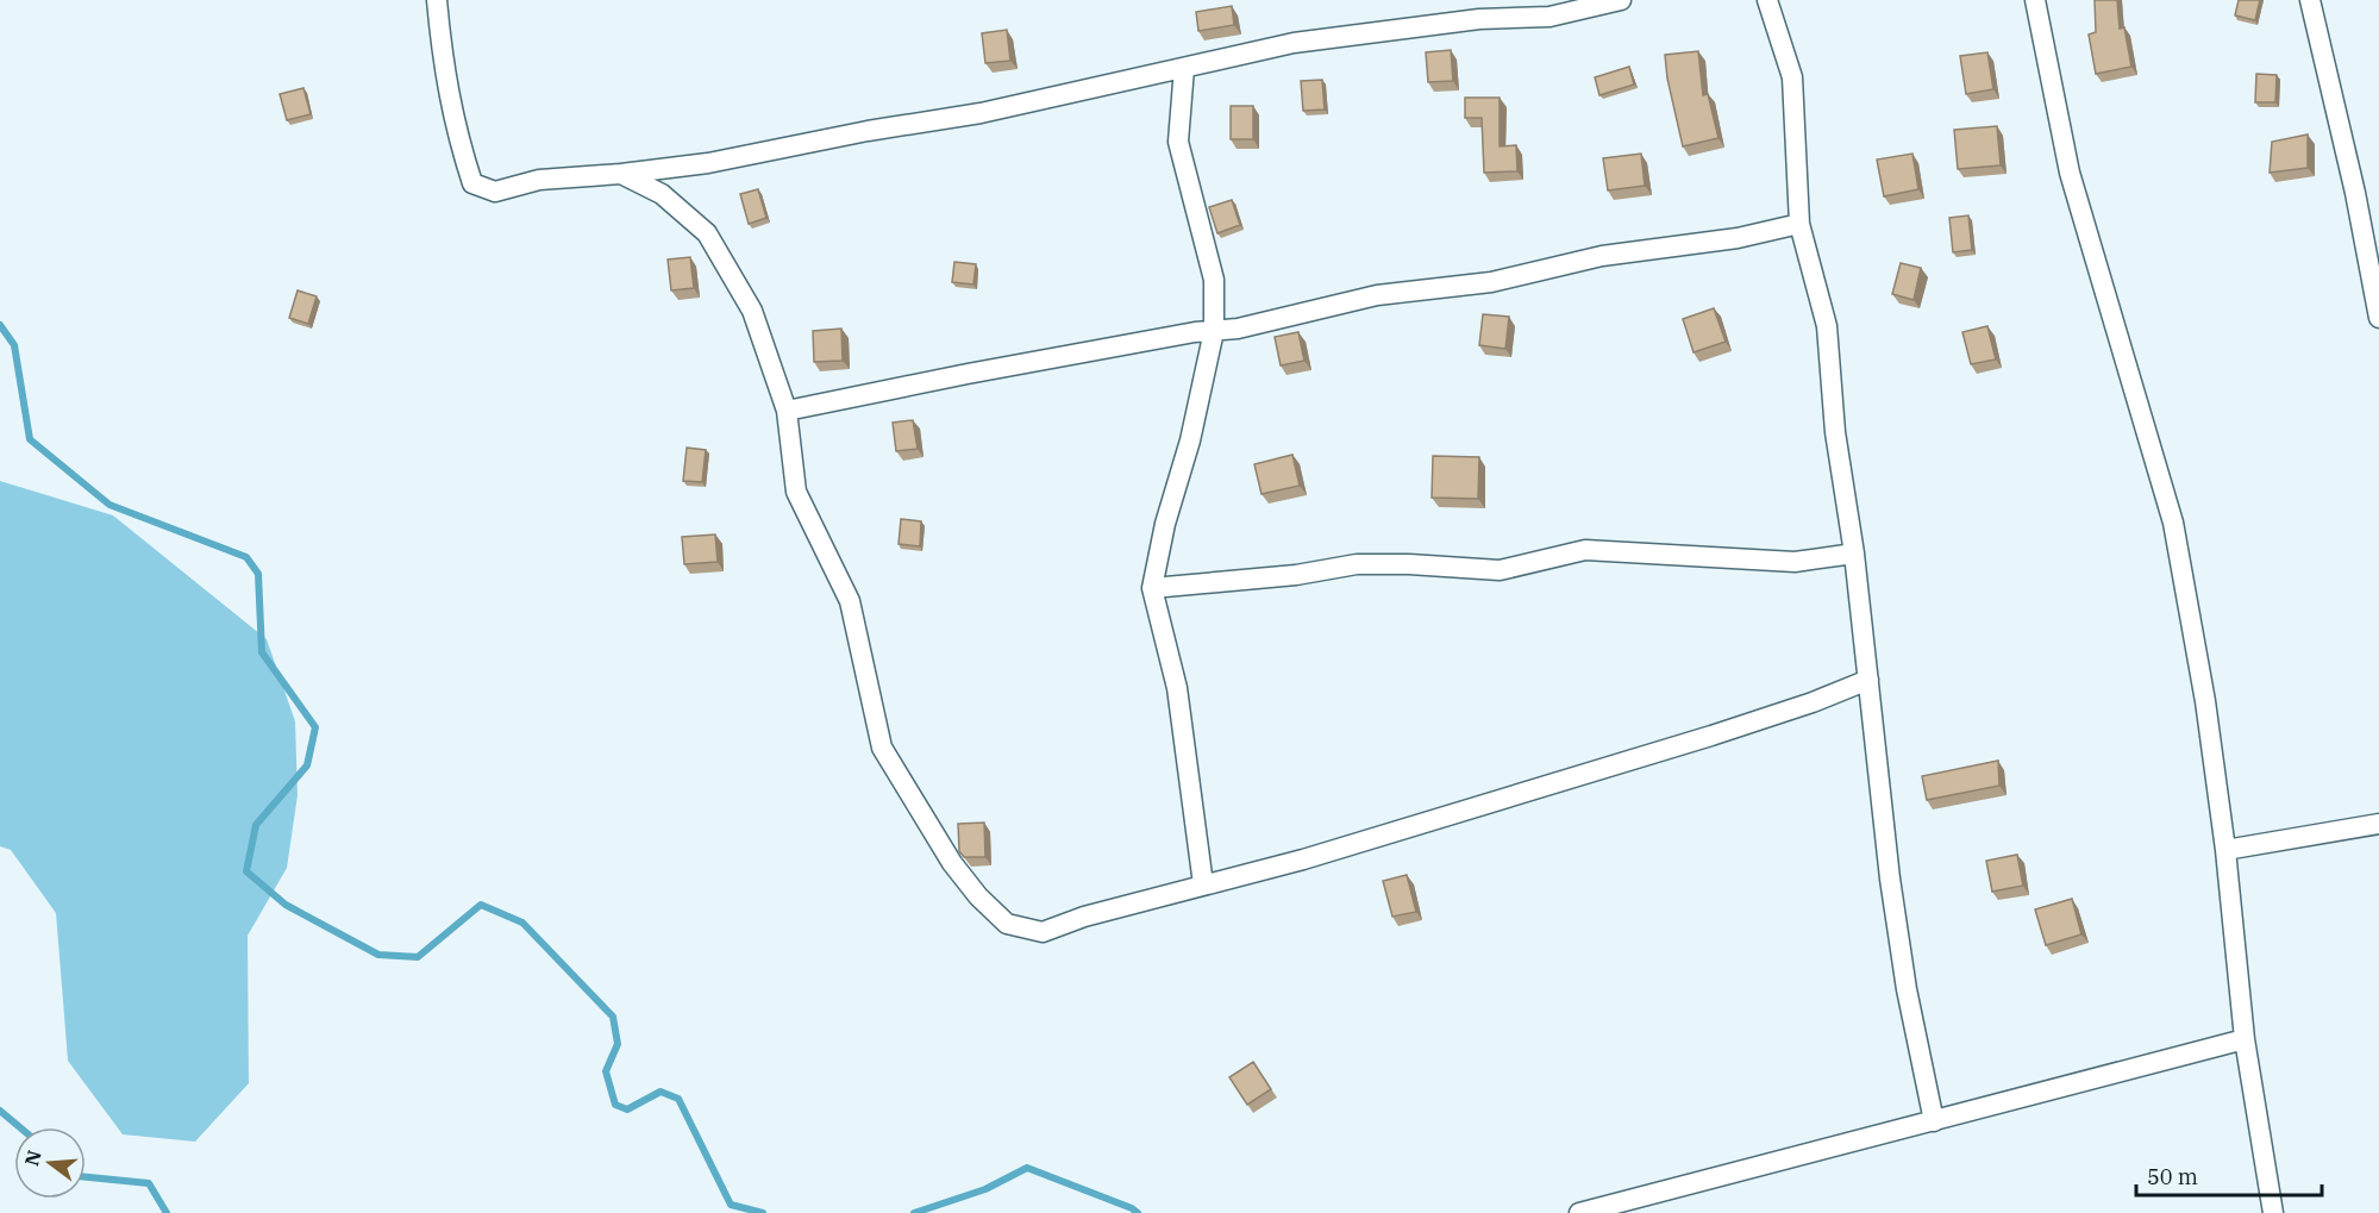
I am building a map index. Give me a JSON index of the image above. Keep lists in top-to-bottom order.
{
  "scale_bar": "50 m",
  "north": "left"
}
